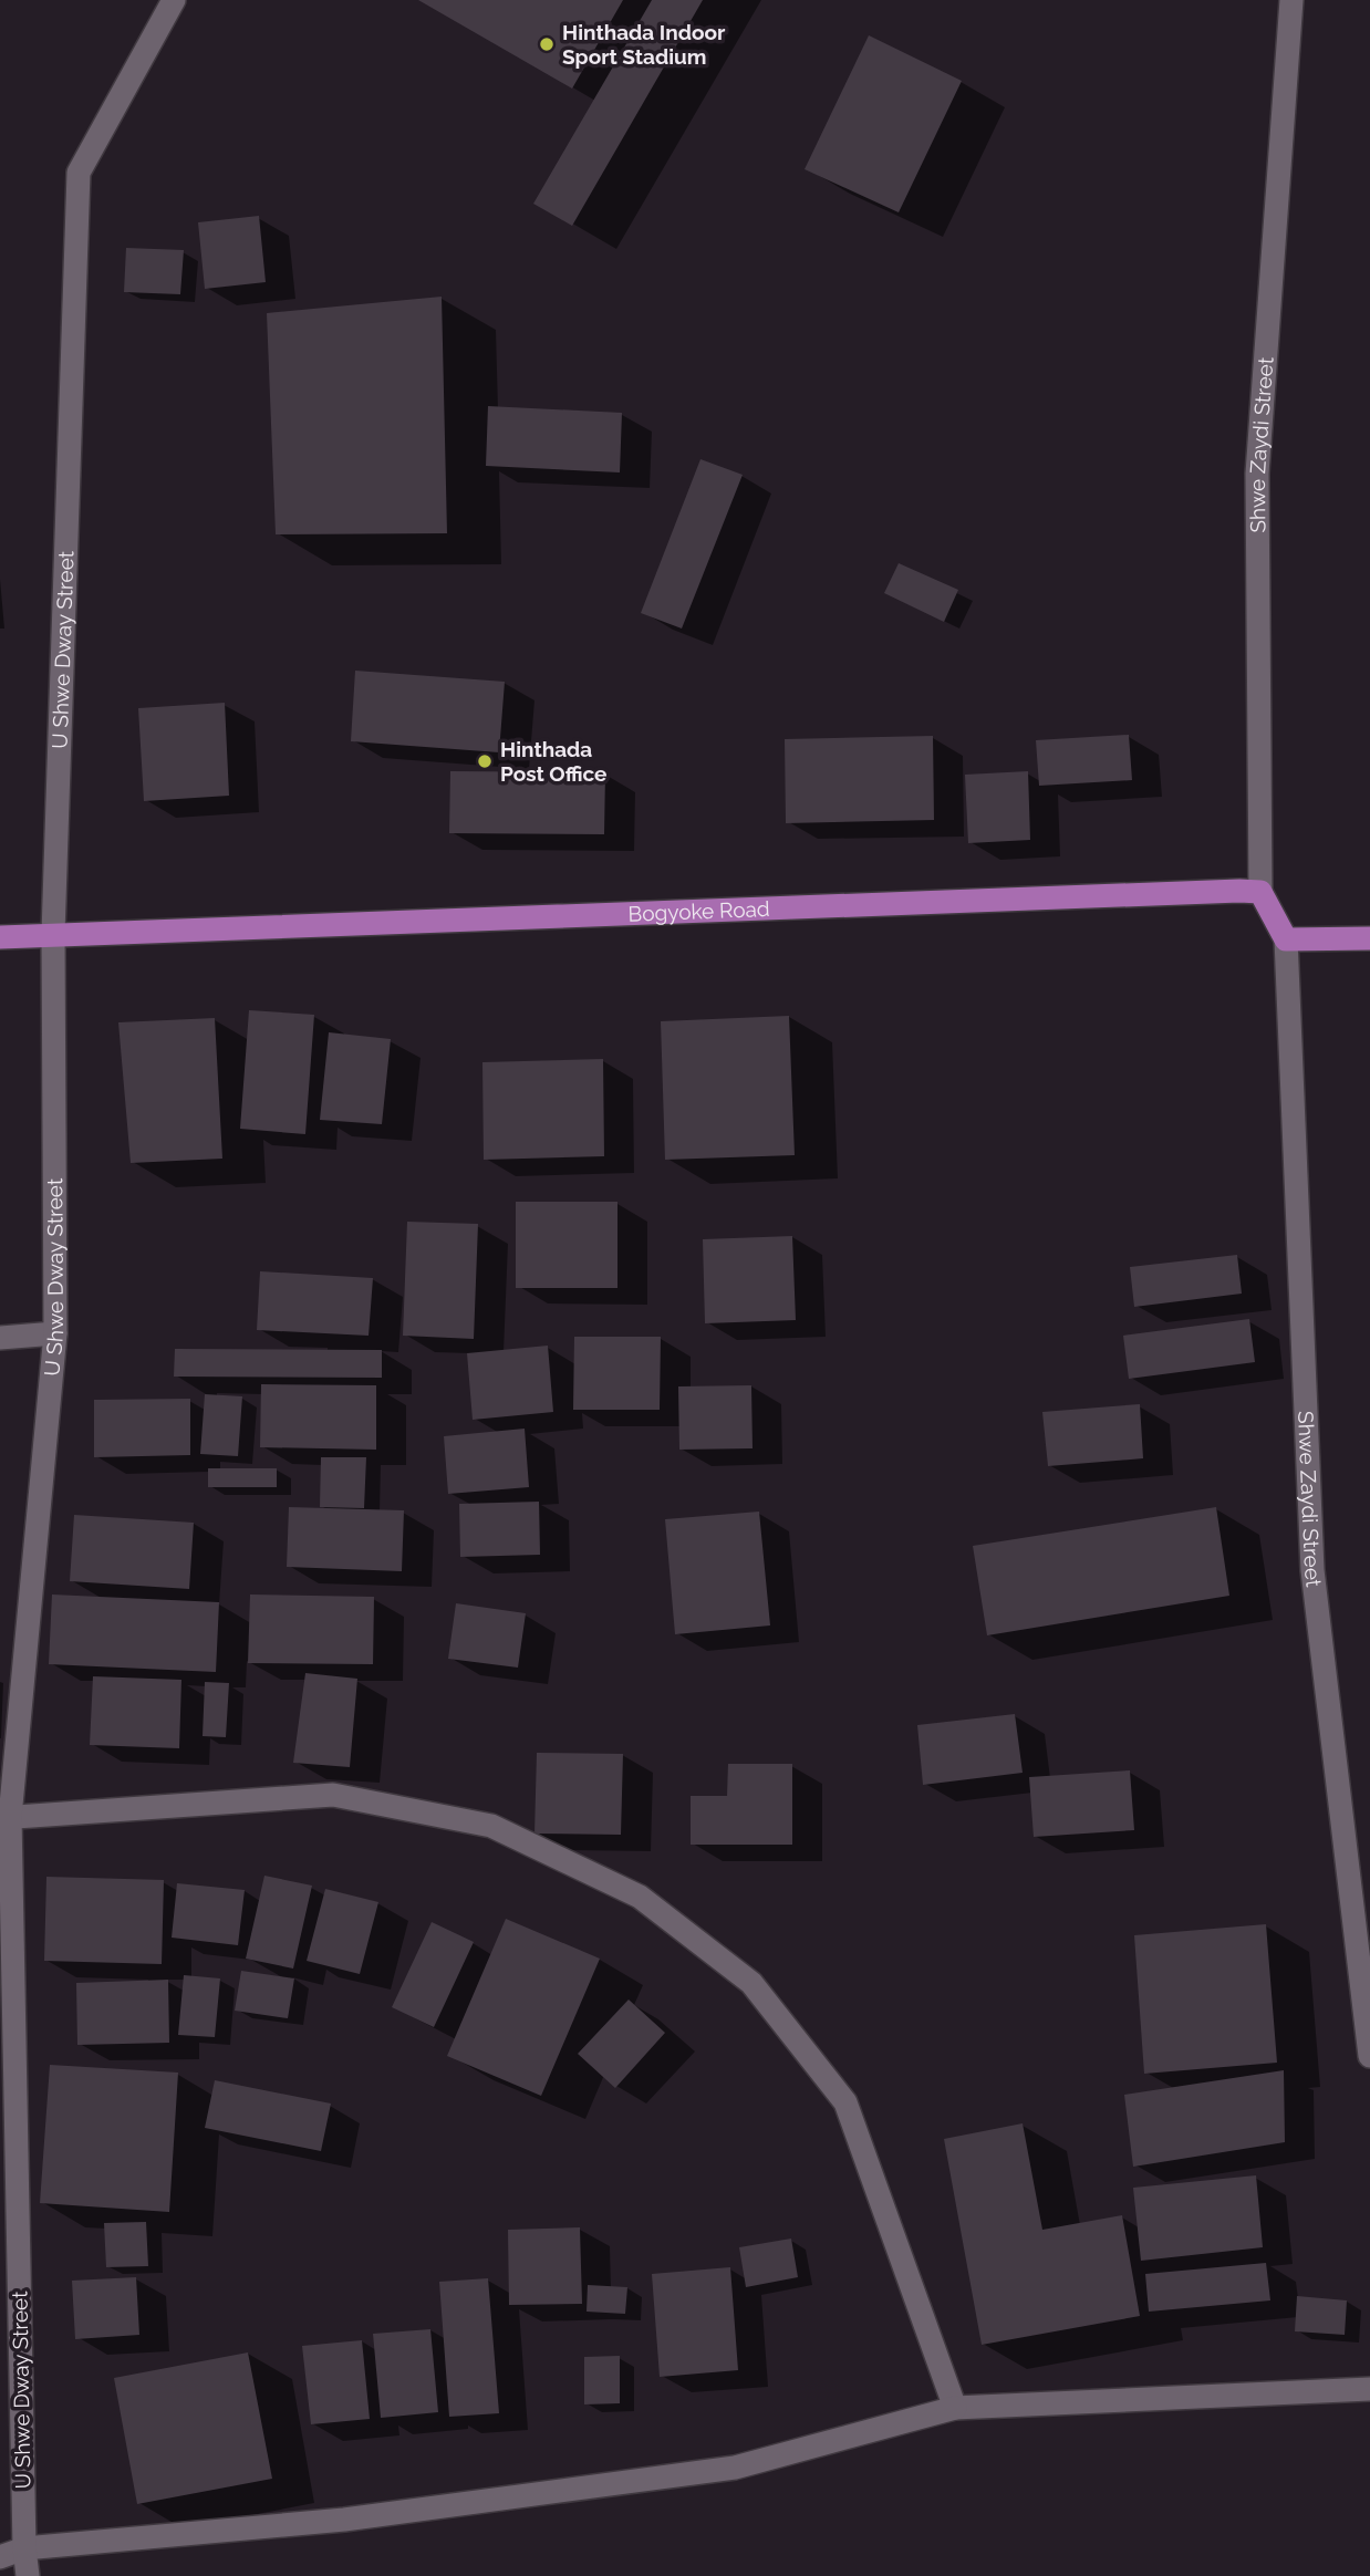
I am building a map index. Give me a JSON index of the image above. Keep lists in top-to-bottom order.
{
  "streets": {
    "main road": ["Bogyoke Road"],
    "street": ["Shwe Zaydi Street", "U Shwe Dway Street"]
  },
  "crossings": [
    ["Shwe Zaydi Street", "Bogyoke Road"],
    ["U Shwe Dway Street", "Bogyoke Road"]
  ],
  "places": ["Hinthada Indoor Sport Stadium", "Hinthada Post Office"]
}
